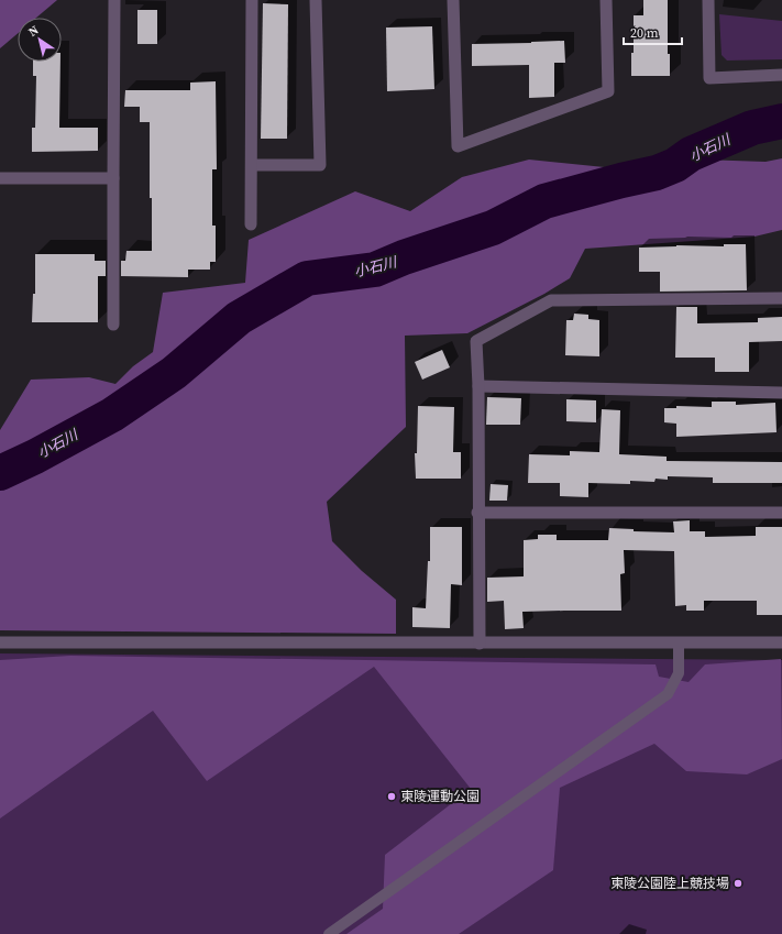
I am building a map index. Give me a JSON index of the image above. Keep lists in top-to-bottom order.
{
  "water": ["小石川"],
  "places": ["東陵運動公園", "東陵公園陸上競技場"],
  "scale_bar": "20 m",
  "north": "top left"
}
